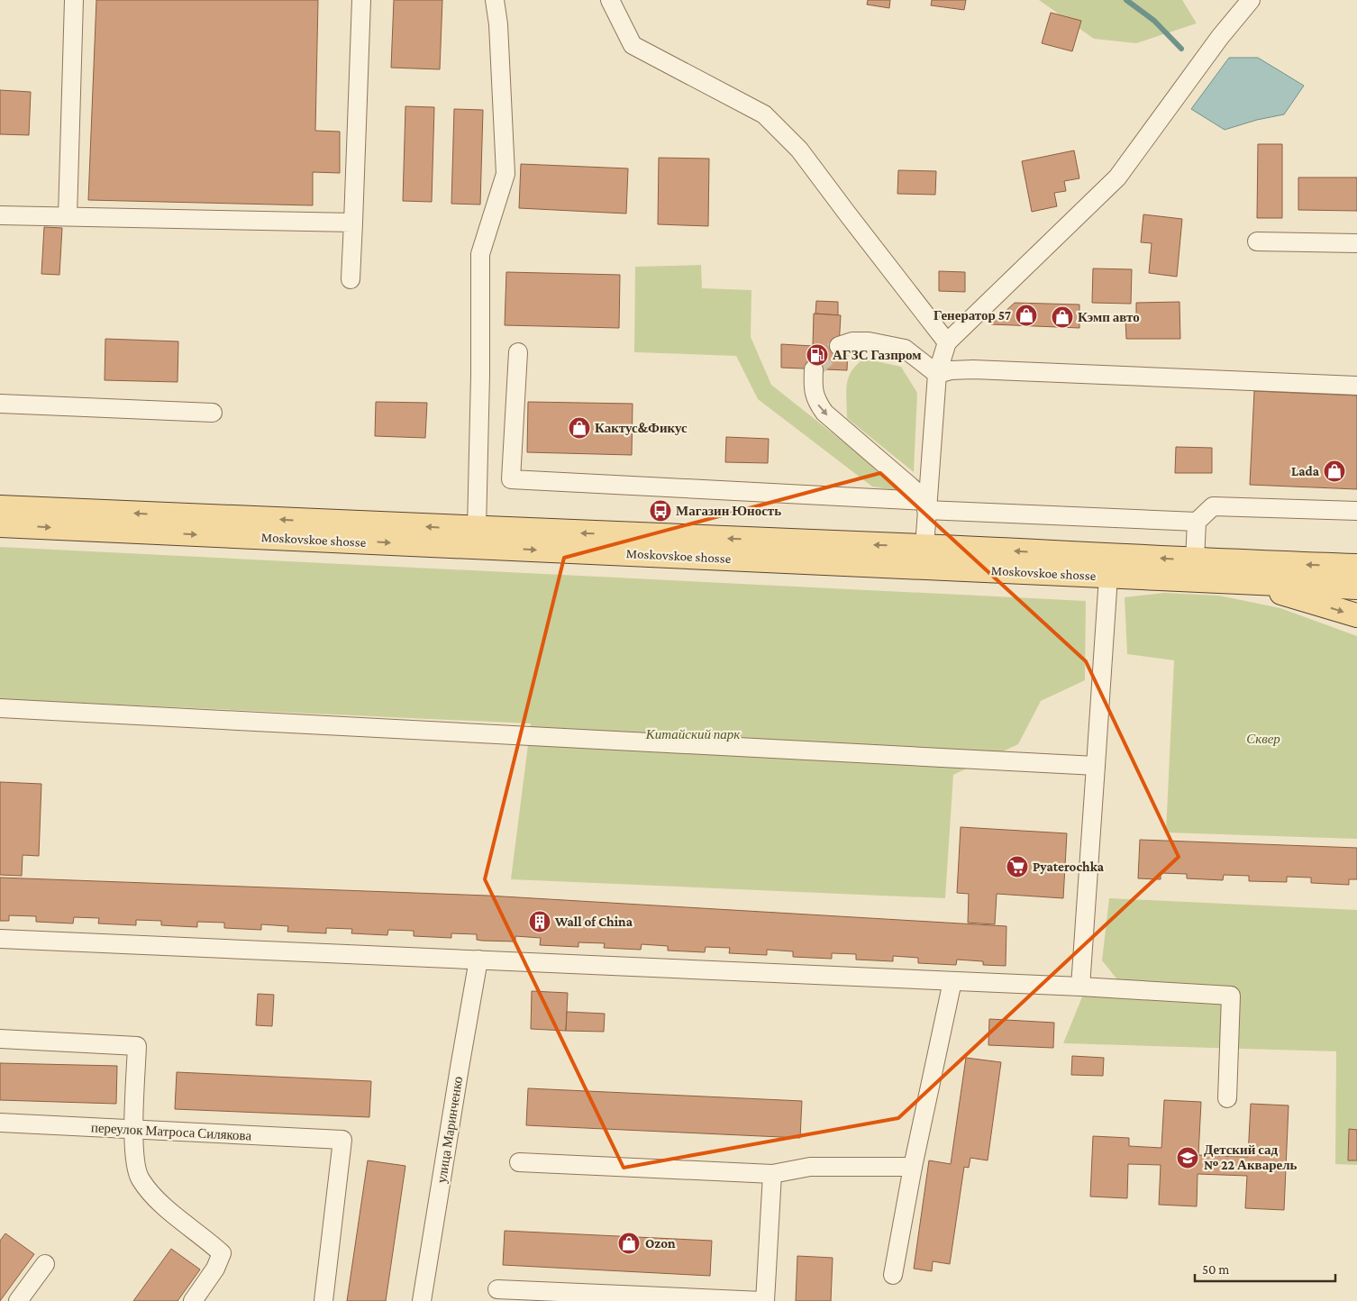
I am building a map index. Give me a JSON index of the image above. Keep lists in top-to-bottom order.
{
  "streets": {
    "main road": ["Moskovskoe shosse"],
    "street": ["улица Маринченко", "переулок Матроса Силякова"]
  },
  "parks": ["Китайский парк", "Сквер"],
  "places": {
    "shop": [
      "Генератор 57",
      "Кэмп авто",
      "Кактус&Фикус",
      "Lada",
      "Ozon"
    ],
    "fuel station": ["АГЗС Газпром"],
    "bus stop": ["Магазин Юность"],
    "supermarket": ["Pyaterochka"],
    "building": ["Wall of China"],
    "school or university": ["Детский сад № 22 Акварель"]
  },
  "scale_bar": "50 m"
}
